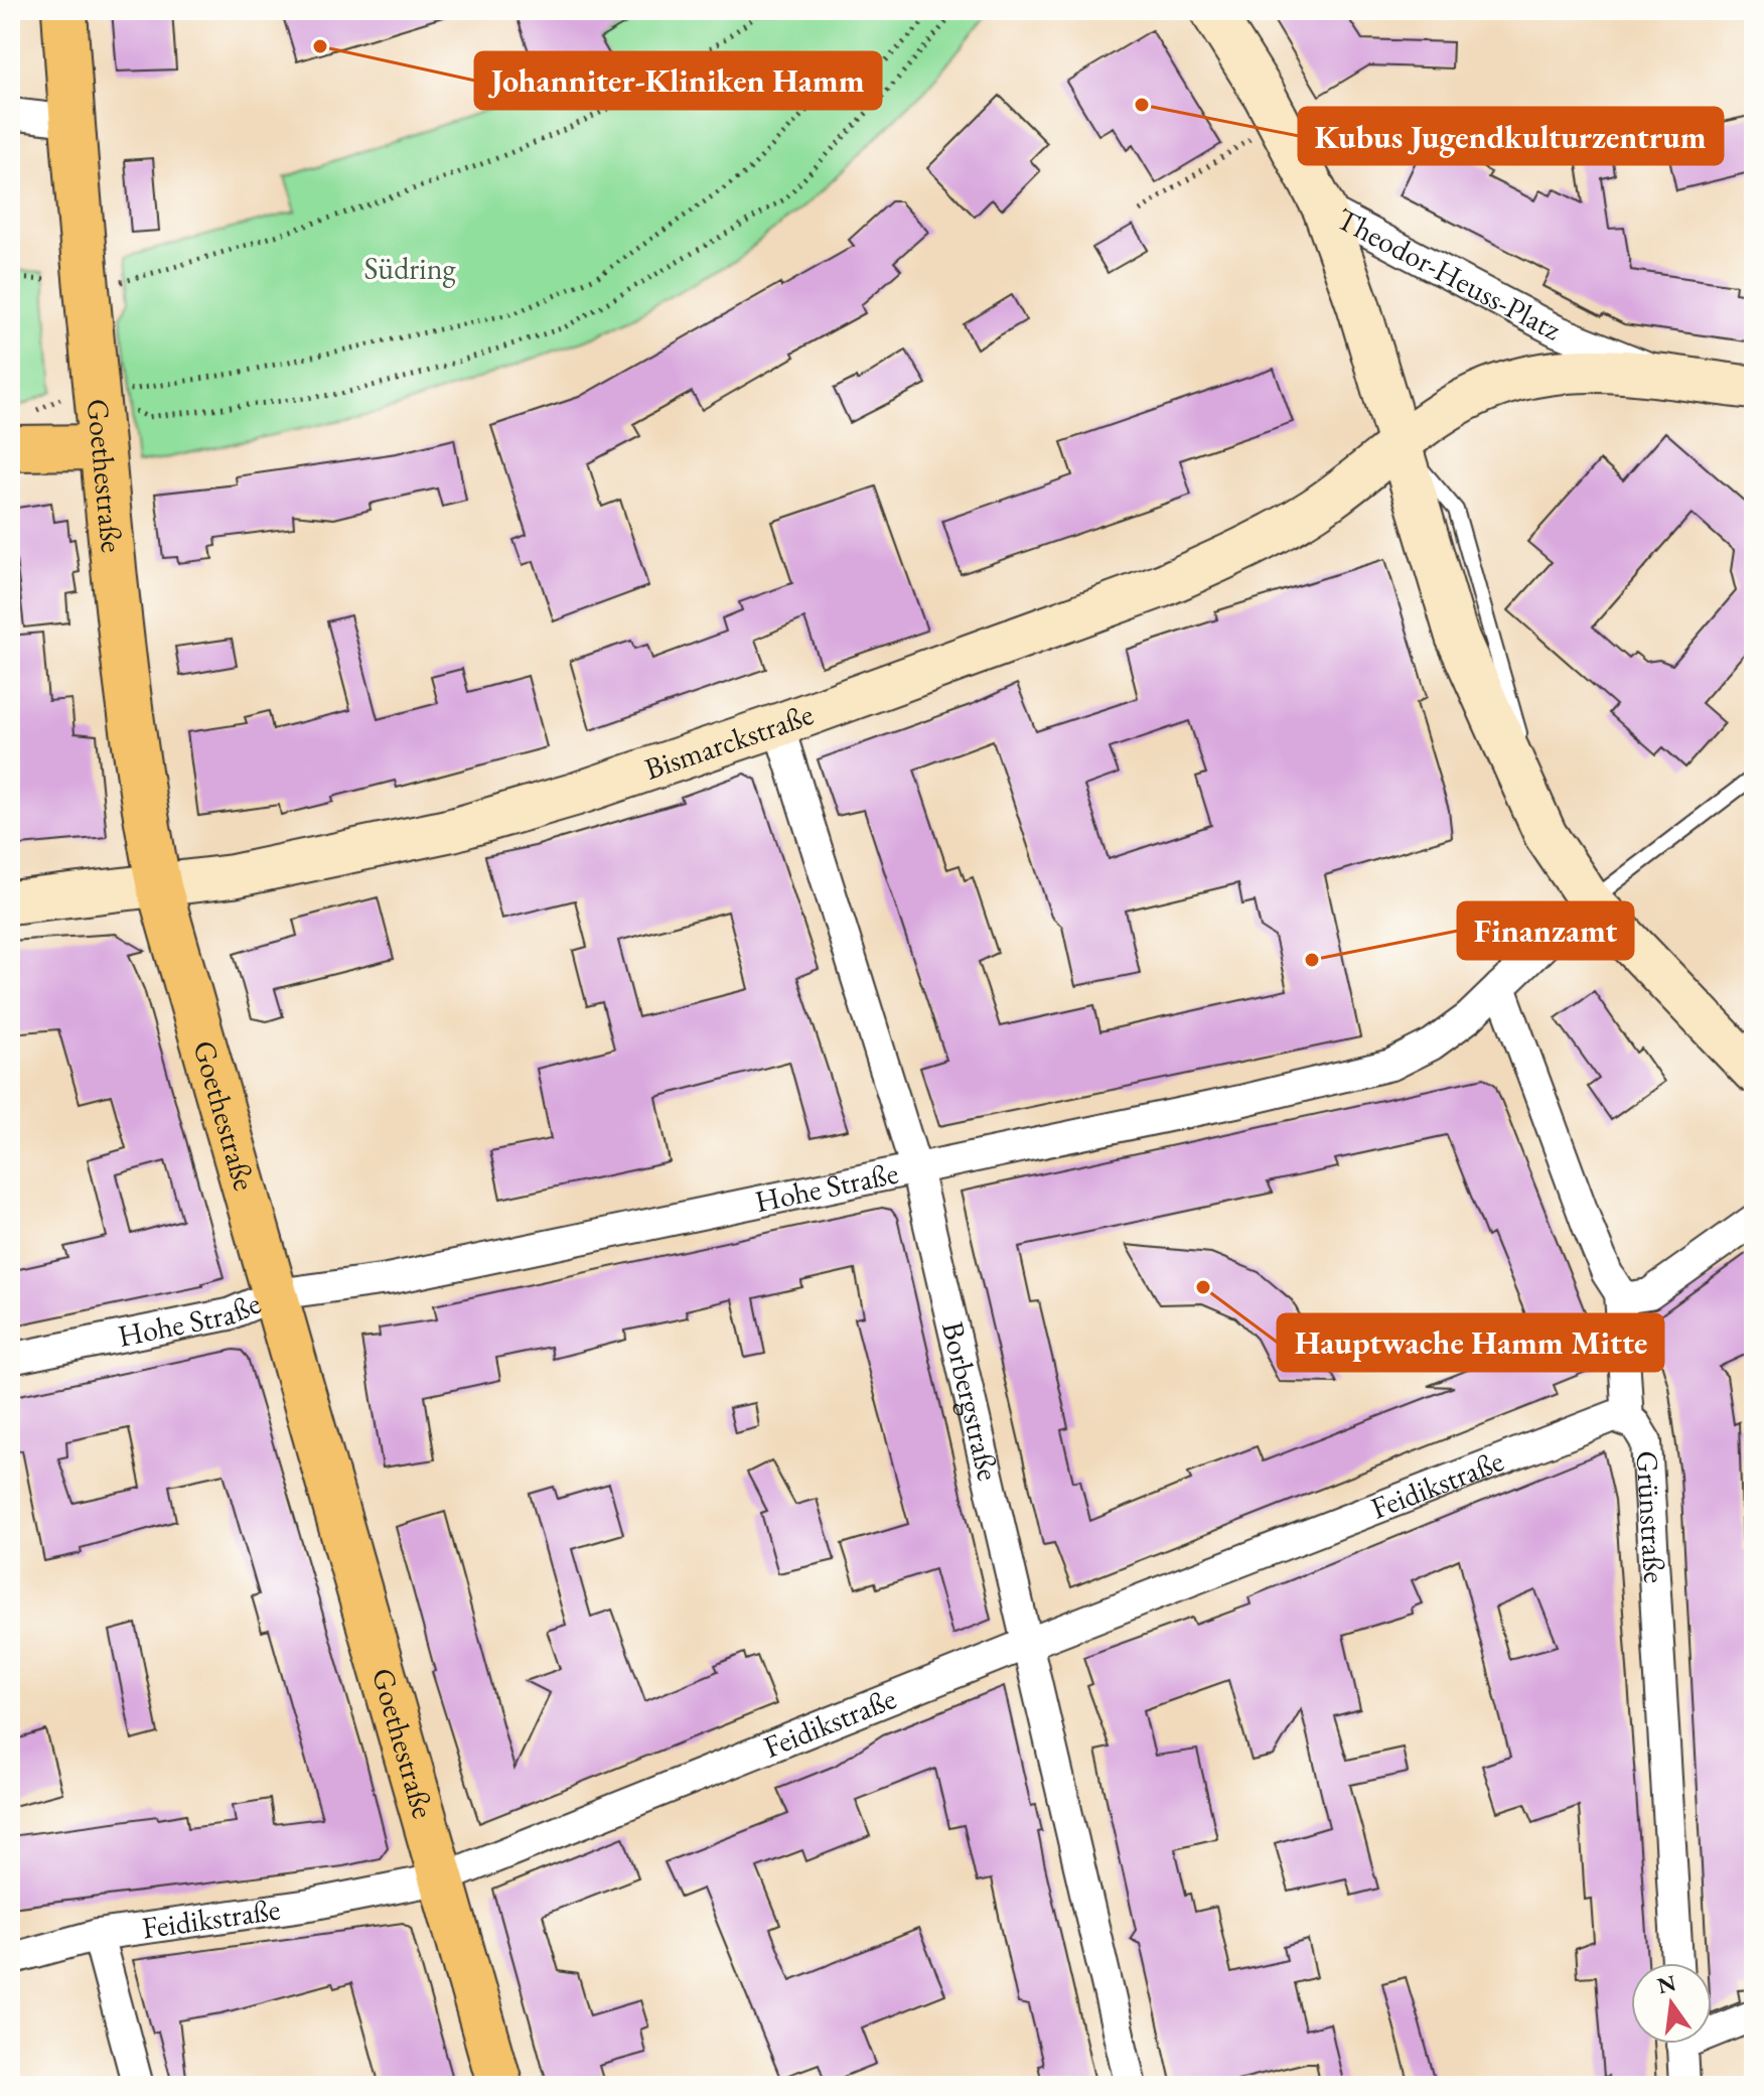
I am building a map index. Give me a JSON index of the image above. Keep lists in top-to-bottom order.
{
  "streets": {
    "main road": ["Goethestraße"],
    "street": [
      "Theodor-Heuss-Platz",
      "Bismarckstraße",
      "Hohe Straße",
      "Borbergstraße",
      "Feidikstraße",
      "Grünstraße"
    ]
  },
  "crossings": [
    ["Theodor-Heuss-Platz", "Bismarckstraße"],
    ["Theodor-Heuss-Platz", "Hohe Straße"],
    ["Goethestraße", "Bismarckstraße"],
    ["Goethestraße", "Hohe Straße"],
    ["Goethestraße", "Feidikstraße"],
    ["Bismarckstraße", "Borbergstraße"],
    ["Hohe Straße", "Borbergstraße"],
    ["Hohe Straße", "Grünstraße"],
    ["Borbergstraße", "Feidikstraße"],
    ["Feidikstraße", "Grünstraße"]
  ],
  "parks": ["Südring"],
  "places": [
    "Johanniter-Kliniken Hamm",
    "Kubus Jugendkulturzentrum",
    "Finanzamt",
    "Hauptwache Hamm Mitte"
  ],
  "north": "top"
}
